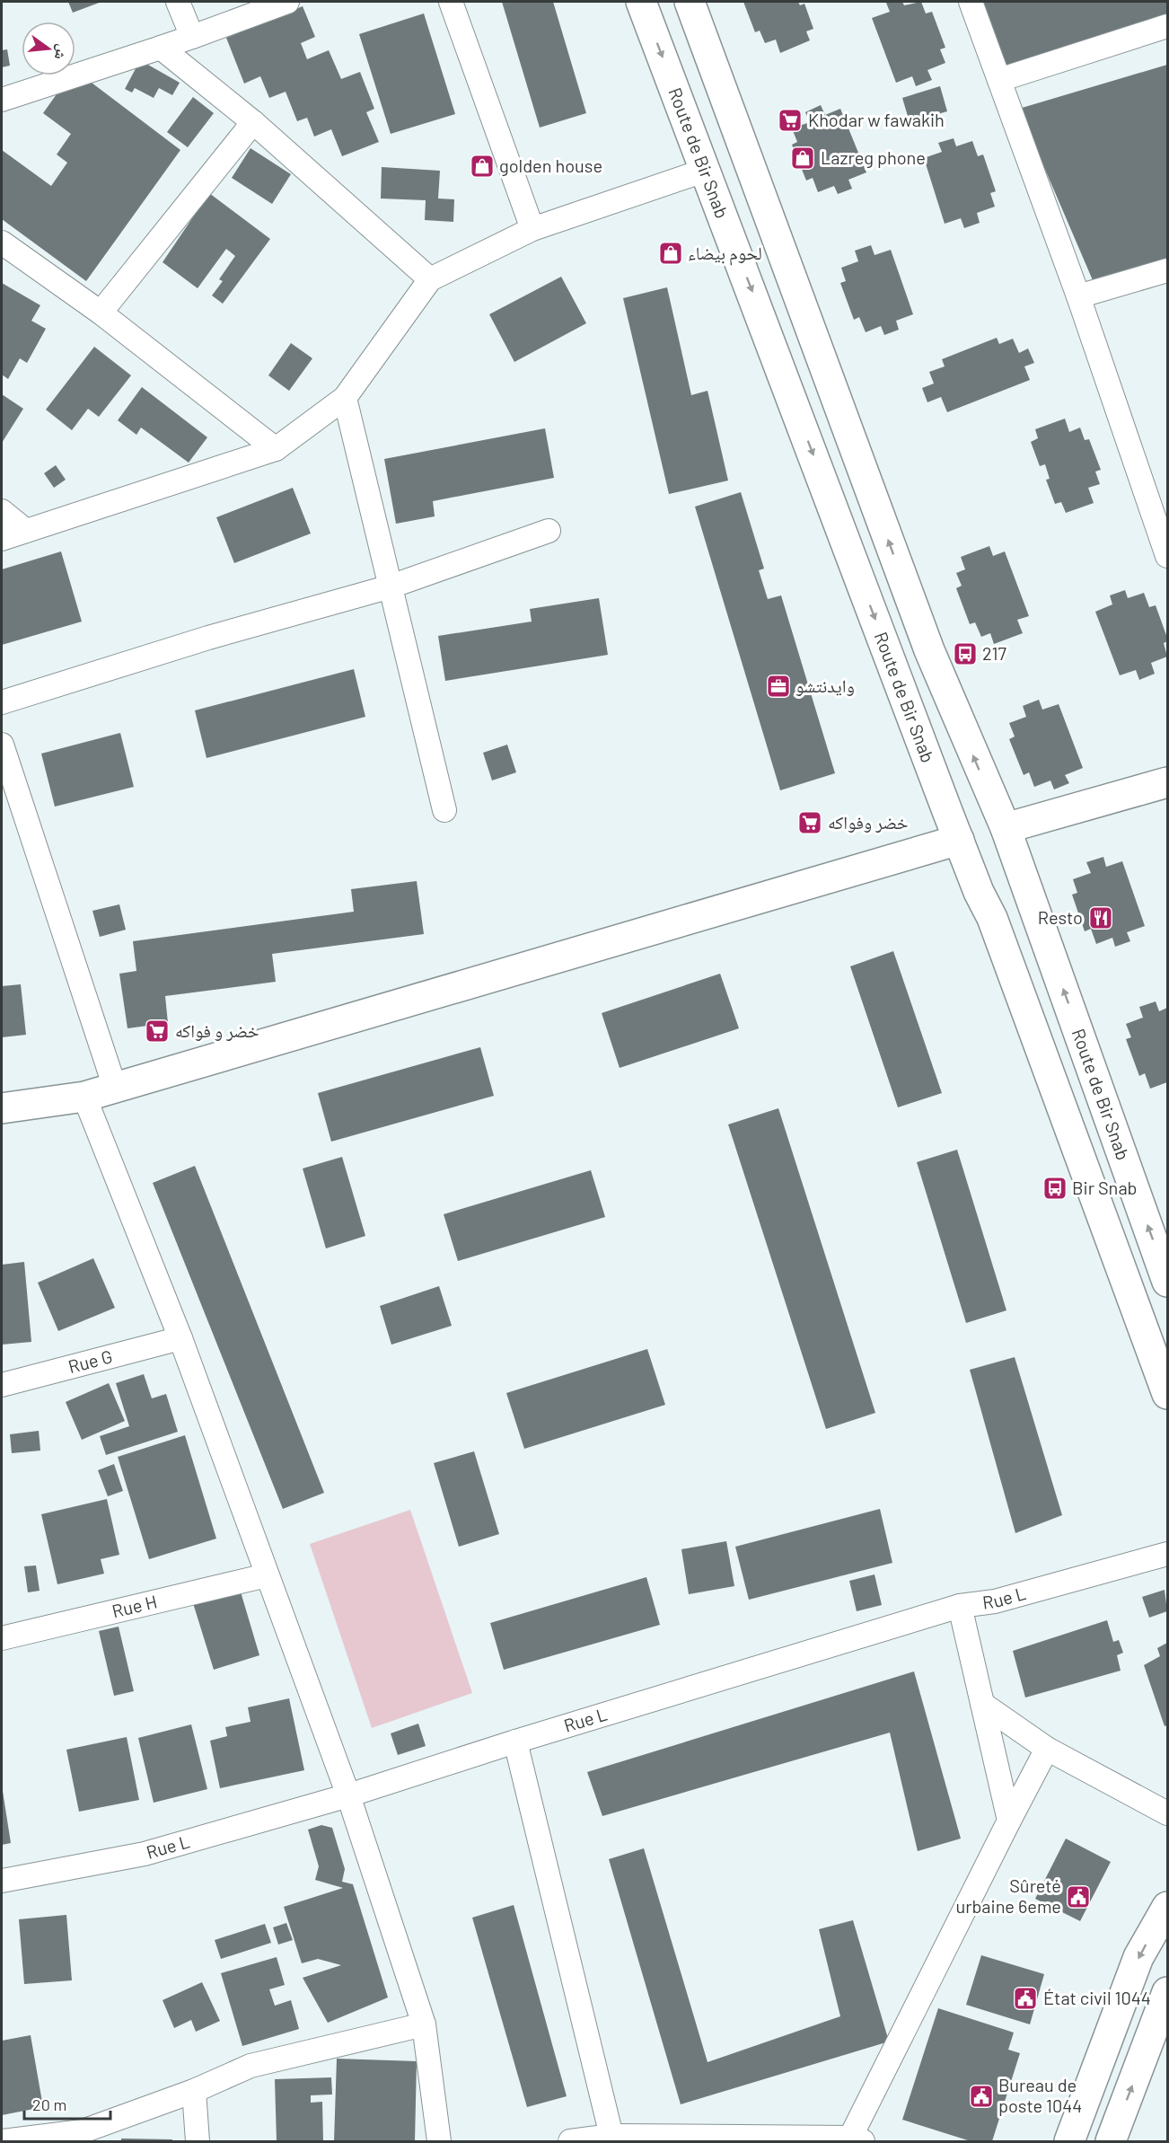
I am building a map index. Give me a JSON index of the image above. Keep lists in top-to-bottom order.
{
  "streets": {
    "main road": ["Route de Bir Snab"],
    "street": ["Rue G", "Rue L", "Rue H"]
  },
  "places": {
    "supermarket": ["Khodar w fawakih", "خضر وفواكه", "خضر و فواكه"],
    "shop": ["Lazreg phone", "golden house", "لحوم بيضاء"],
    "bus stop": ["217", "Bir Snab"],
    "office": ["وايدنتشو"],
    "restaurant": ["Resto"],
    "public building": ["Sûreté urbaine 6eme", "État civil 1044", "Bureau de poste 1044"]
  },
  "scale_bar": "20 m",
  "north": "right"
}
